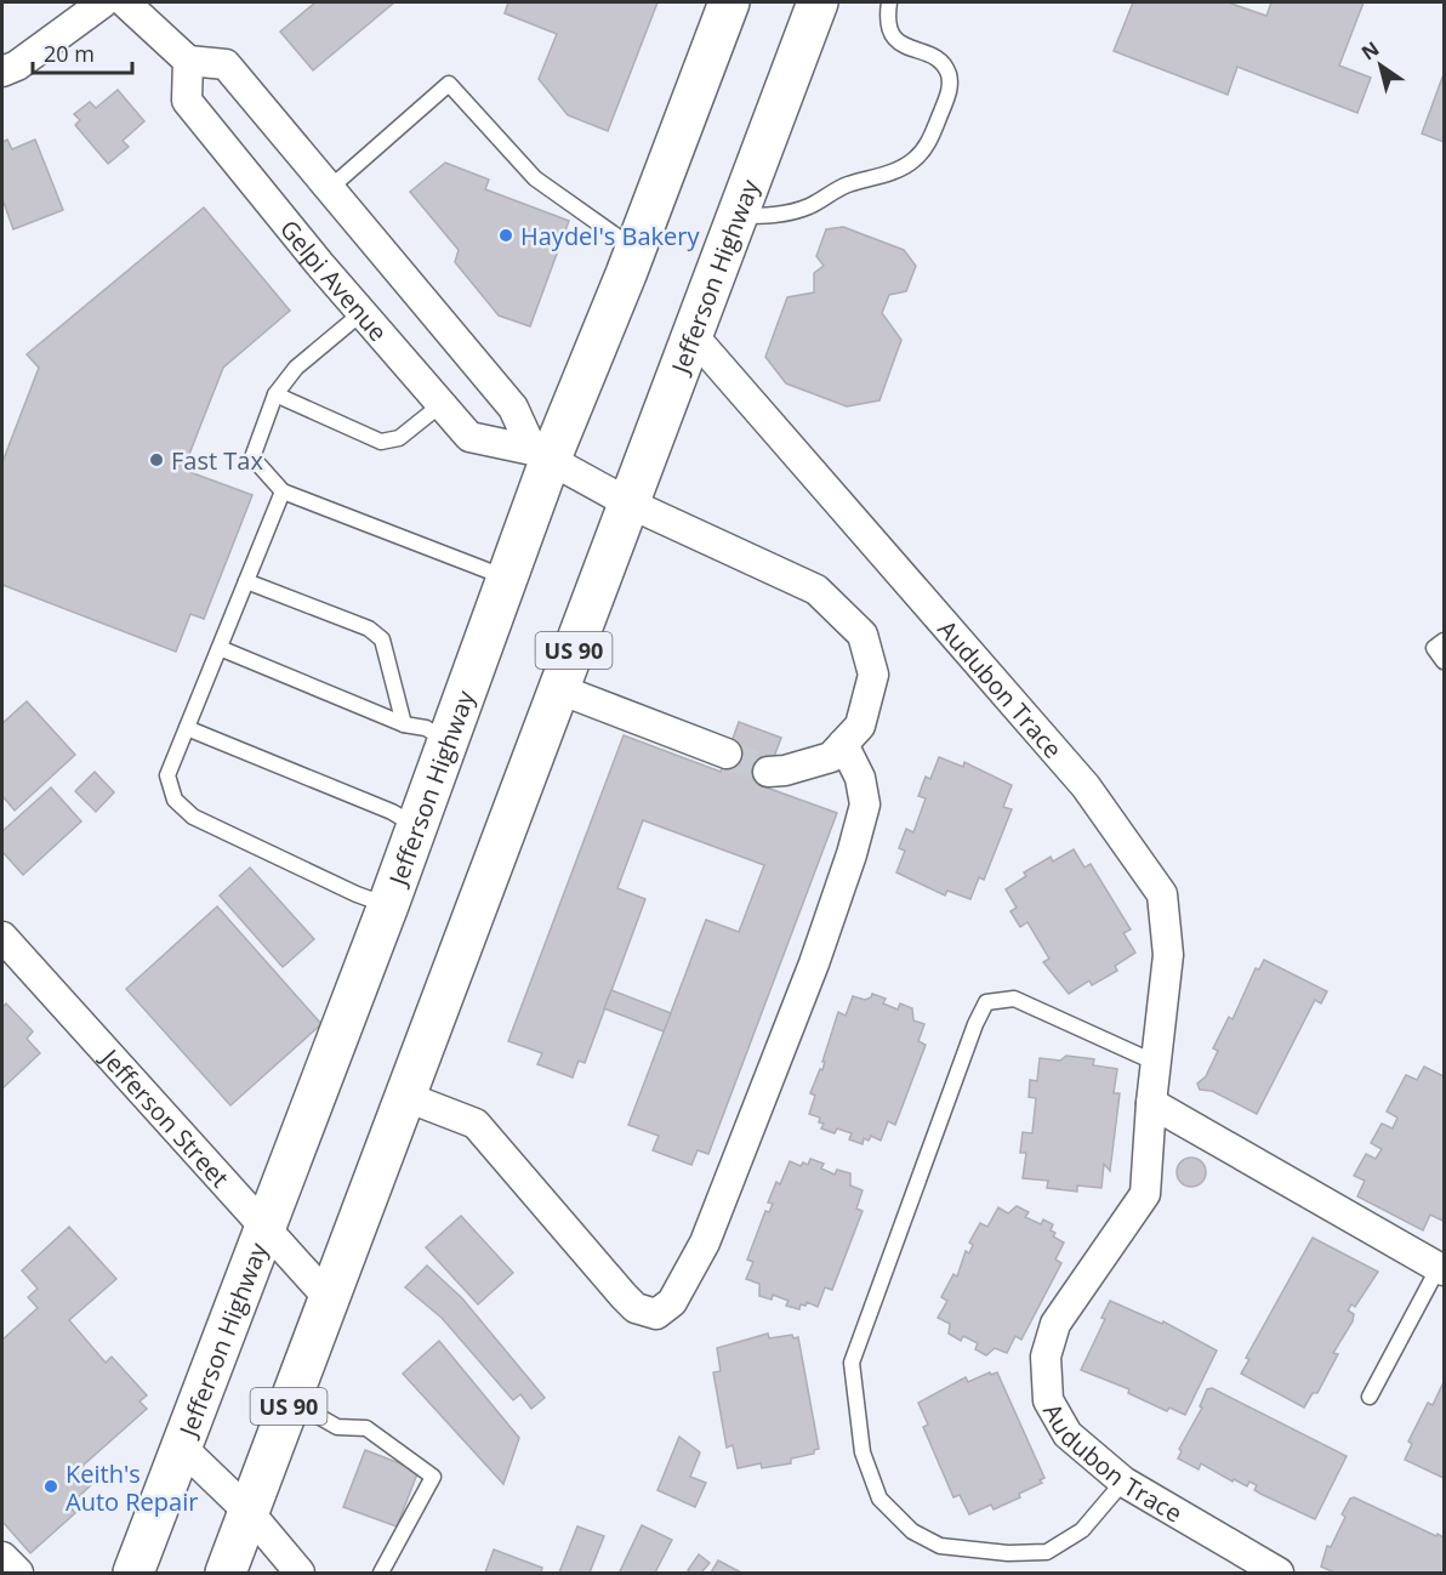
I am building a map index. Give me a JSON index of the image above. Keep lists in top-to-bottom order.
{
  "streets": {
    "main road": ["Jefferson Highway", "US 90"],
    "street": ["Gelpi Avenue", "Audubon Trace", "Jefferson Street"]
  },
  "crossings": [
    ["Jefferson Highway", "Gelpi Avenue"],
    ["Jefferson Highway", "Audubon Trace"],
    ["Jefferson Highway", "Jefferson Street"]
  ],
  "places": ["Haydel's Bakery", "Fast Tax", "Keith's Auto Repair"],
  "scale_bar": "20 m",
  "north": "top left"
}
